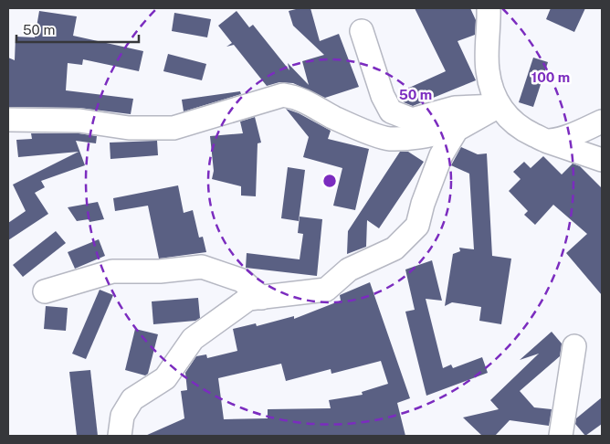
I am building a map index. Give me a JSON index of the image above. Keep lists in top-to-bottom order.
{
  "scale_bar": "50 m",
  "rings": ["100 m", "50 m"]
}
